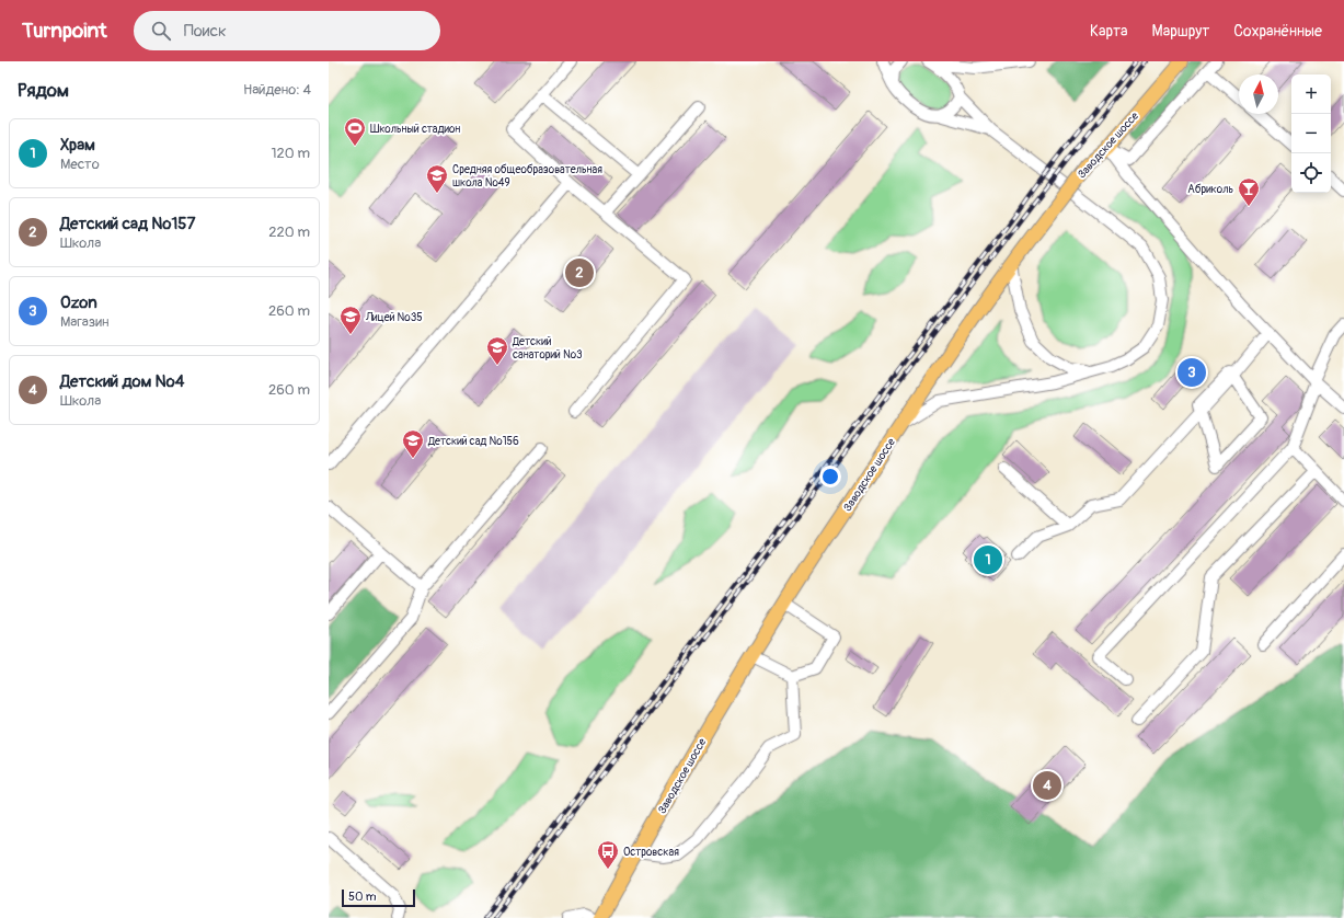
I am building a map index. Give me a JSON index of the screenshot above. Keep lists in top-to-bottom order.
{
  "streets": {
    "main road": ["Заводское шоссе"]
  },
  "places": {
    "sports": ["Школьный стадион"],
    "school or university": [
      "Средняя общеобразовательная школа №49",
      "Лицей №35",
      "Детский санаторий №3",
      "Детский сад №156"
    ],
    "bar": ["Абриколь"],
    "bus stop": ["Островская"]
  },
  "scale_bar": "50 m",
  "north": "top",
  "page": {
    "header": "Turnpoint",
    "search": "Поиск",
    "nav": ["Карта", "Маршрут", "Сохранённые"],
    "heading": ["Рядом", "Найдено: 4"],
    "map_buttons": ["+", "−"],
    "list": [
      {
        "mark": "1",
        "name": "Храм",
        "note": "Место",
        "value": "120 m"
      },
      {
        "mark": "2",
        "name": "Детский сад №157",
        "note": "Школа",
        "value": "220 m"
      },
      {
        "mark": "3",
        "name": "Ozon",
        "note": "Магазин",
        "value": "260 m"
      },
      {
        "mark": "4",
        "name": "Детский дом №4",
        "note": "Школа",
        "value": "260 m"
      }
    ],
    "pins": [
      "2",
      "3",
      "1",
      "4"
    ],
    "scale": "50 m"
  }
}
